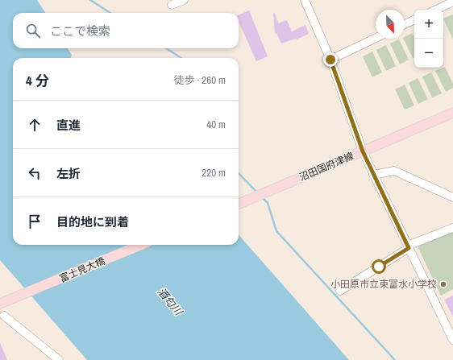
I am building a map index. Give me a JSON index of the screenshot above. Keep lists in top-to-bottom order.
{
  "streets": {
    "main road": ["沼田国府津線", "富士見大橋"]
  },
  "water": ["酒匂川"],
  "places": ["小田原市立東富水小学校"],
  "north": "bottom right",
  "page": {
    "map_buttons": ["+", "−"],
    "search": "ここで検索",
    "heading": ["4 分", "徒歩 · 260 m"],
    "list": [
      ["直進", "40 m"],
      ["左折", "220 m"],
      "目的地に到着"
    ]
  }
}
